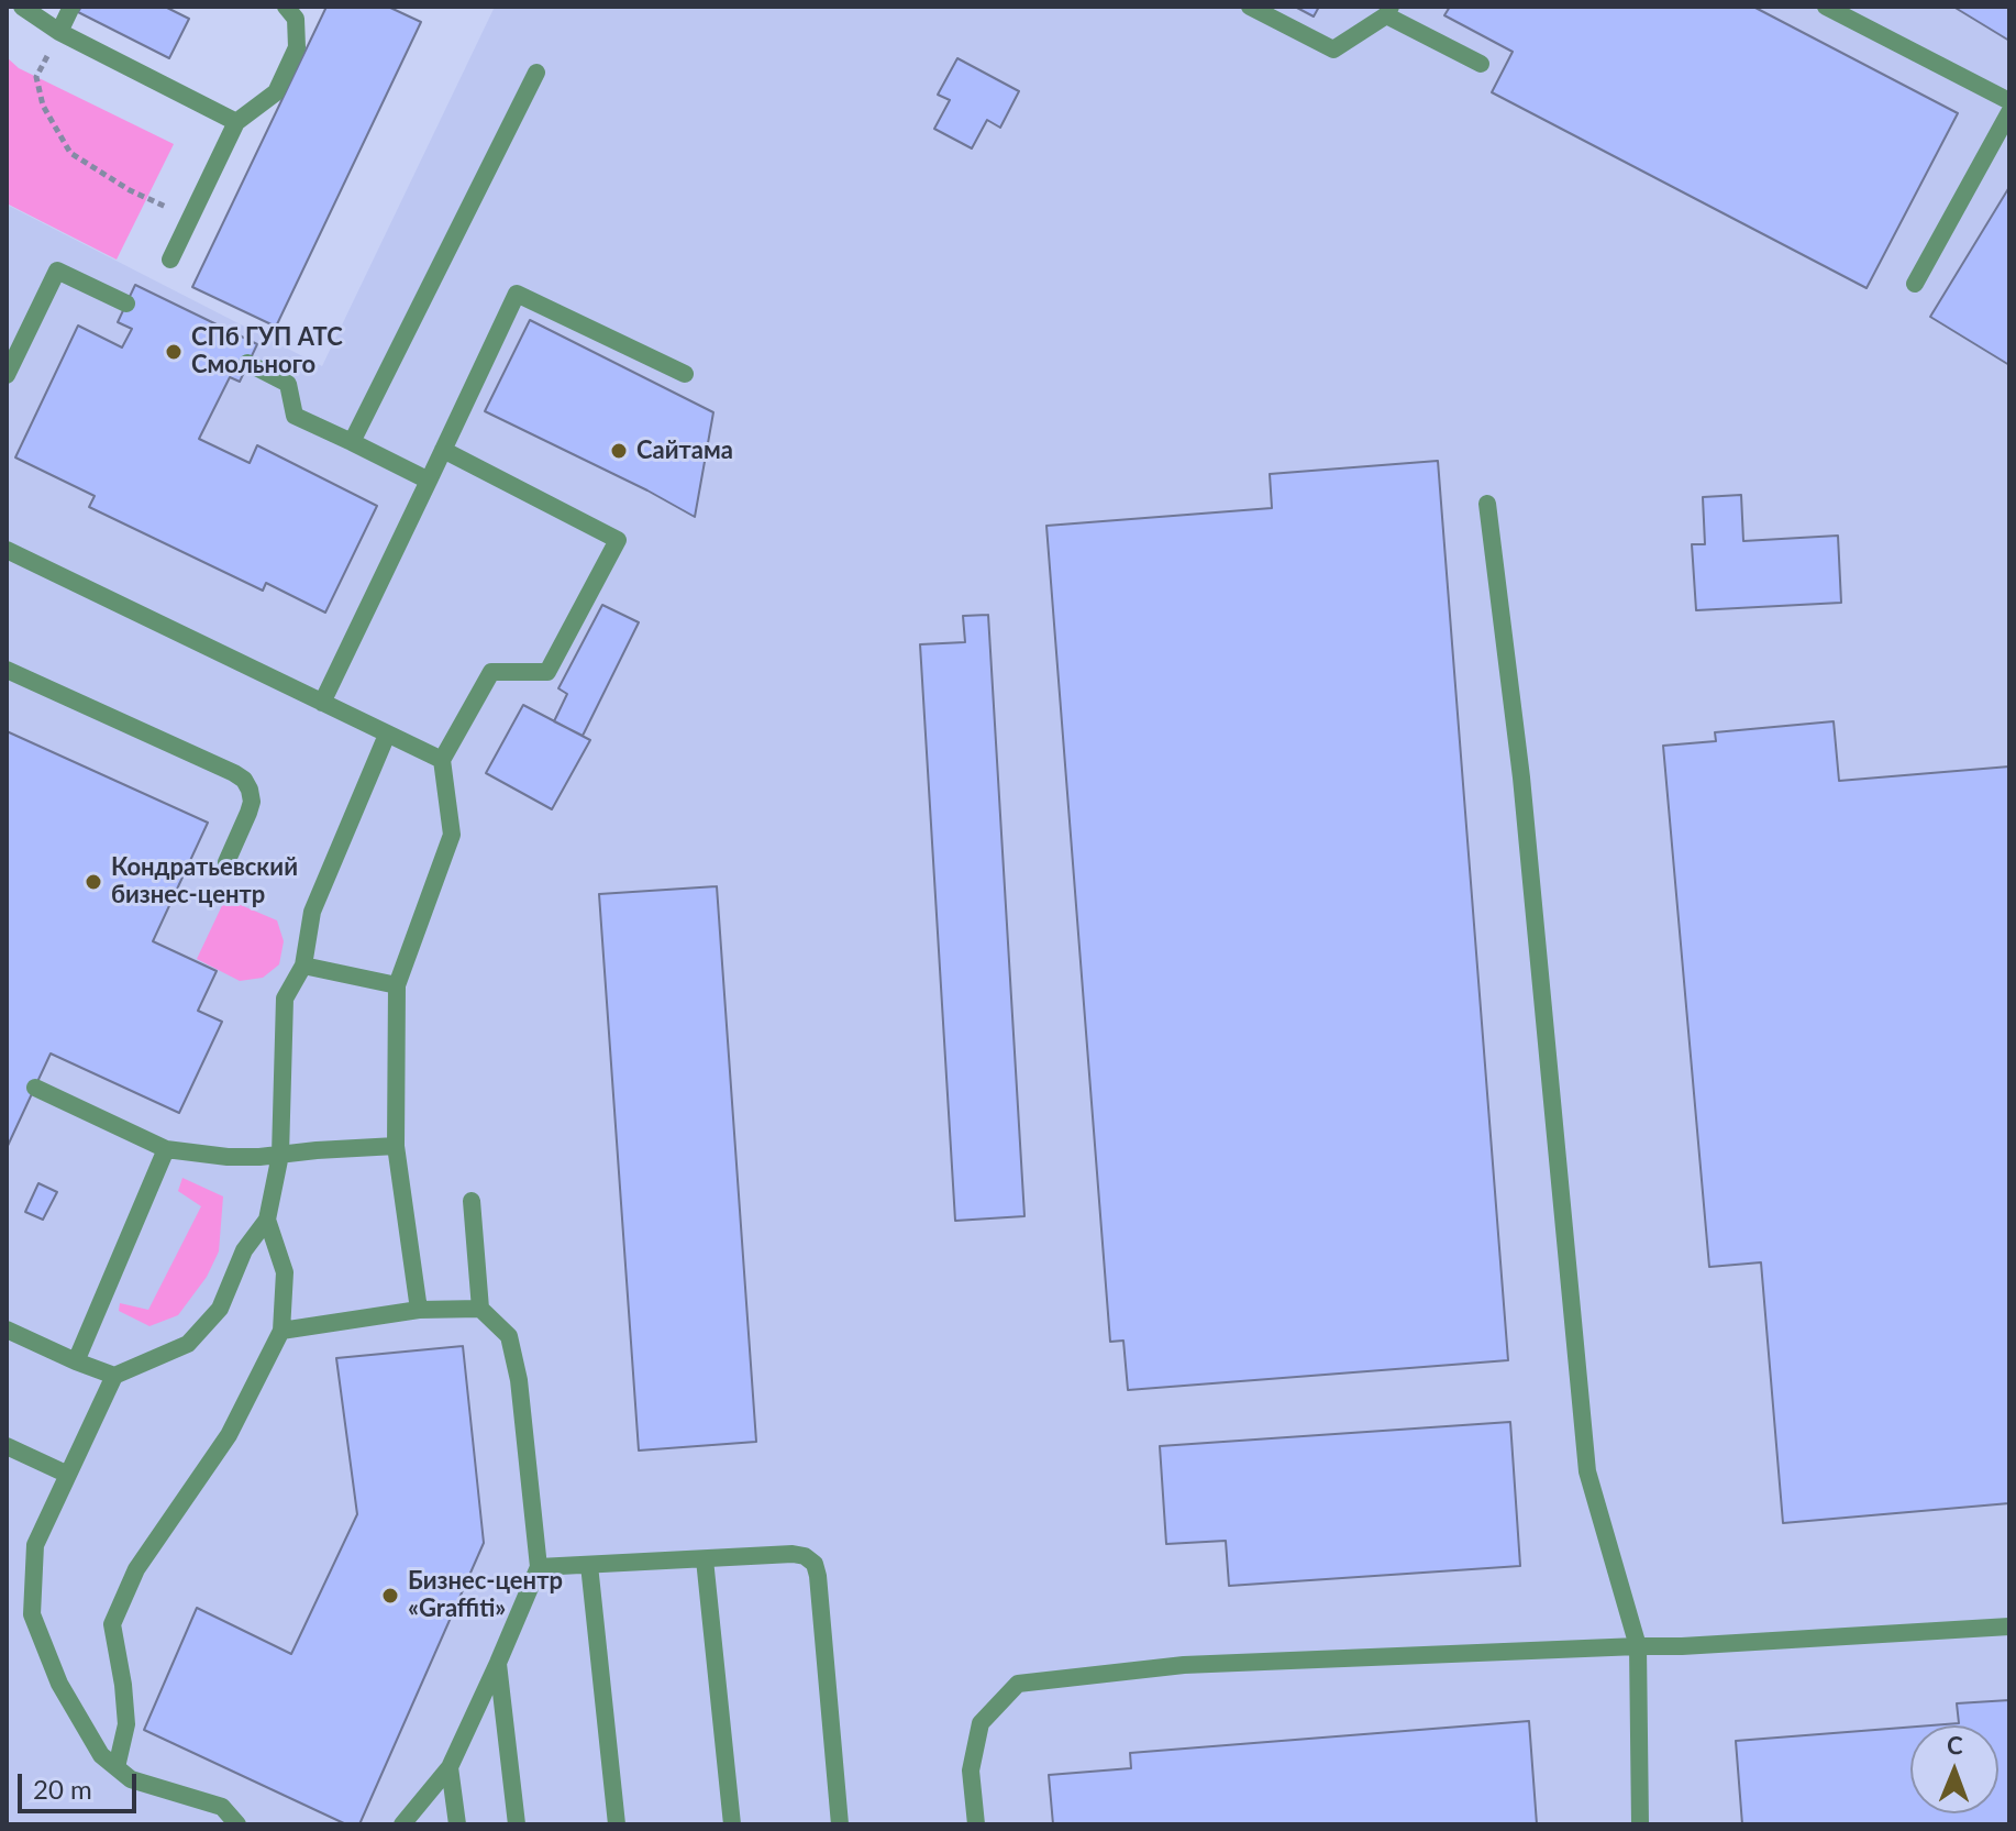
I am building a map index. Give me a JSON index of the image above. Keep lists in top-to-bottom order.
{
  "places": [
    "СПб ГУП АТС Смольного",
    "Сайтама",
    "Кондратьевский бизнес-центр",
    "Бизнес-центр «Graffiti»"
  ],
  "scale_bar": "20 m",
  "north": "top"
}
